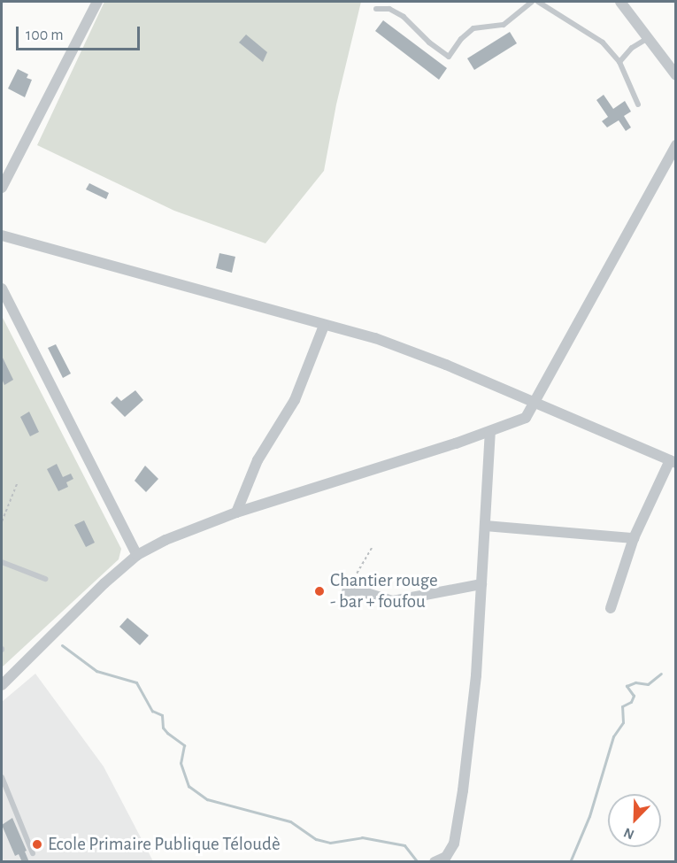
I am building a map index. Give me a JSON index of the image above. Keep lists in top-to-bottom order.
{
  "places": ["Chantier rouge - bar + foufou", "Ecole Primaire Publique Téloudè"],
  "scale_bar": "100 m",
  "north": "bottom left"
}
